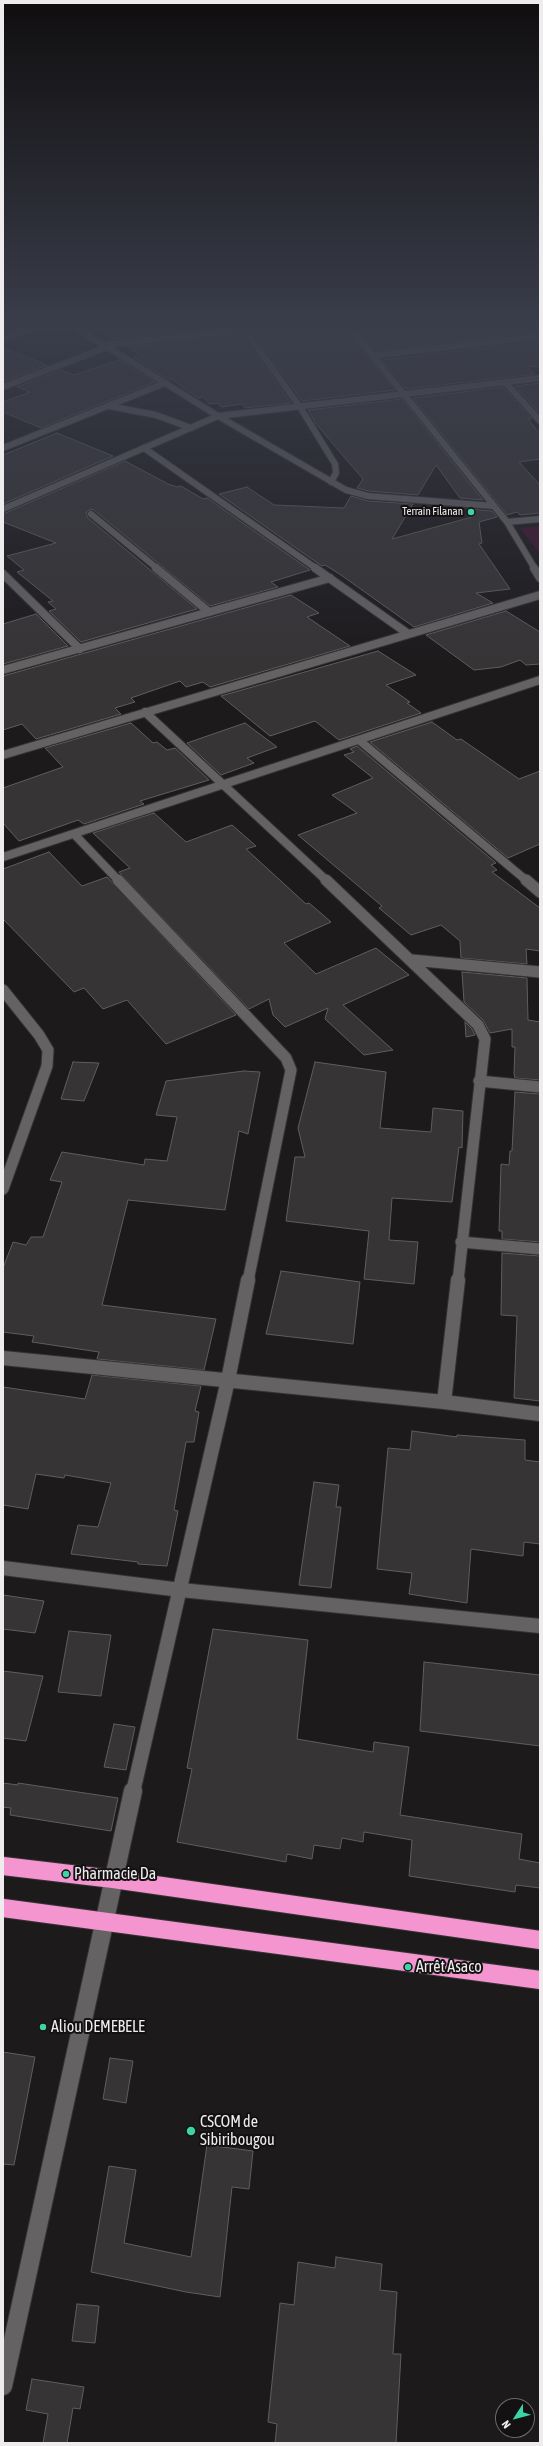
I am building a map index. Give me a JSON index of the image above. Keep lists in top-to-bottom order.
{
  "places": [
    "Terrain Filanan",
    "Pharmacie Da",
    "Arrêt Asaco",
    "Aliou DEMEBELE",
    "CSCOM de Sibiribougou"
  ],
  "north": "bottom left"
}
